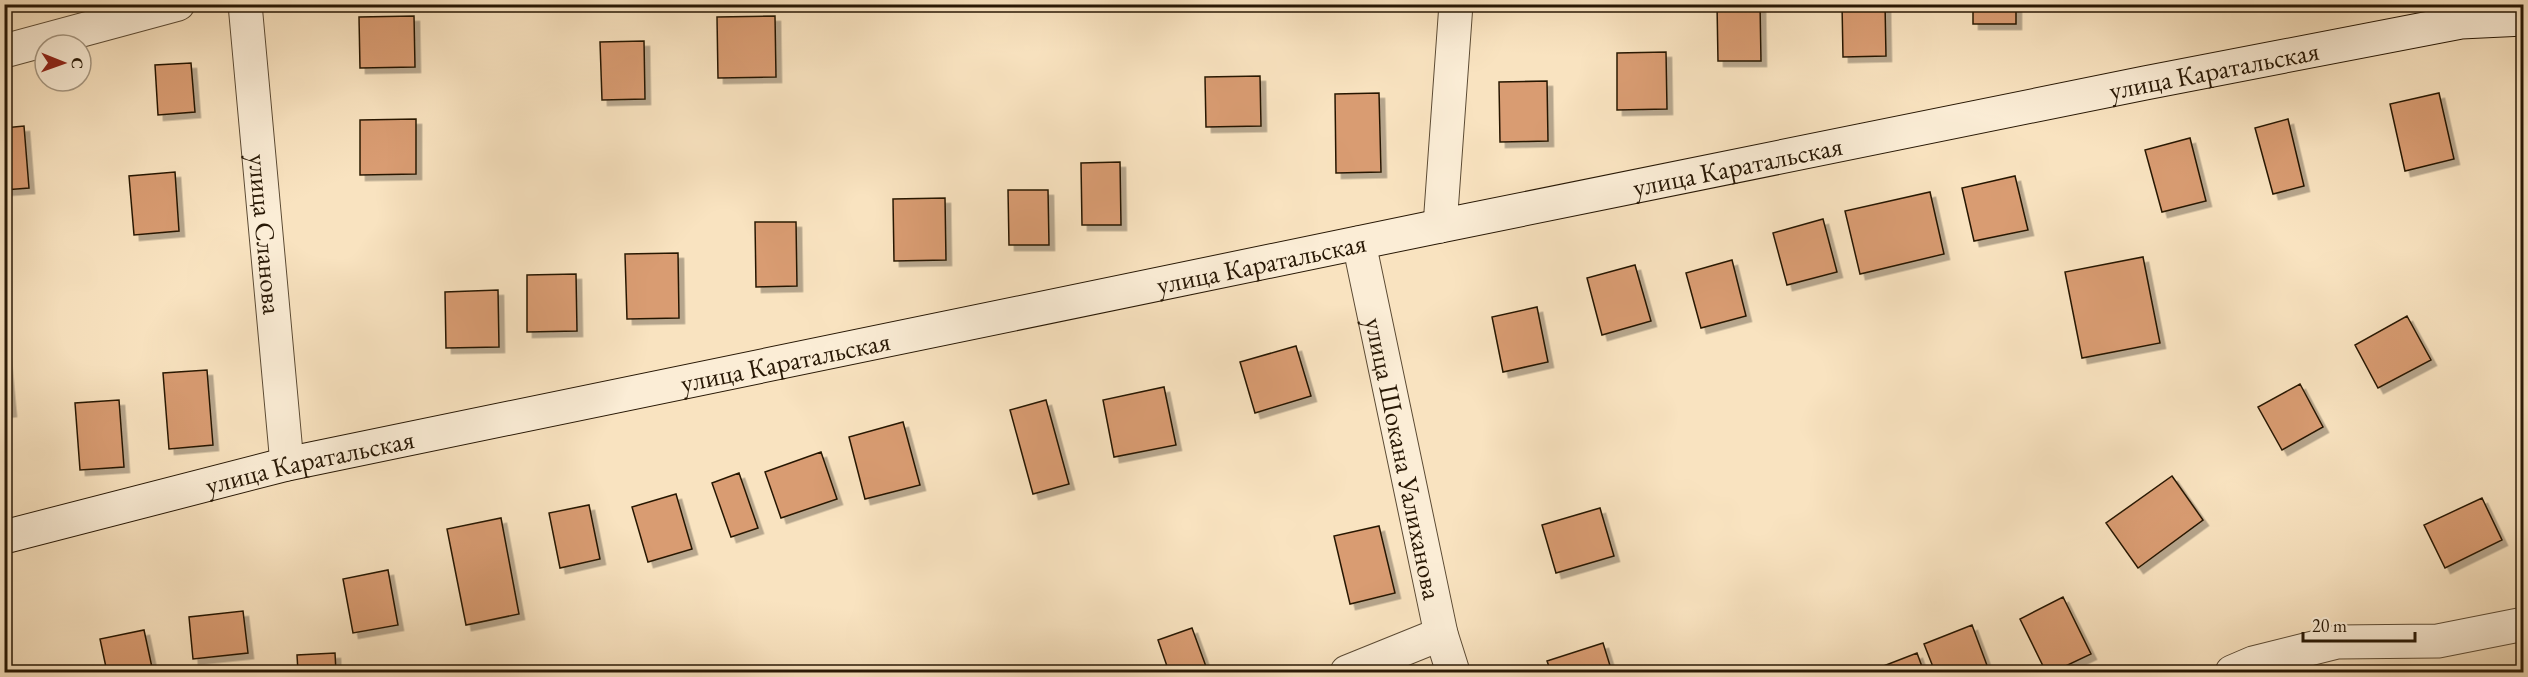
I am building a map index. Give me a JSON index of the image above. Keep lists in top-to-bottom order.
{
  "streets": {
    "street": ["улица Каратальская", "улица Сланова", "улица Шокана Уалиханова"]
  },
  "crossings": [
    ["улица Каратальская", "улица Сланова"],
    ["улица Каратальская", "улица Шокана Уалиханова"]
  ],
  "scale_bar": "20 m",
  "north": "right"
}
